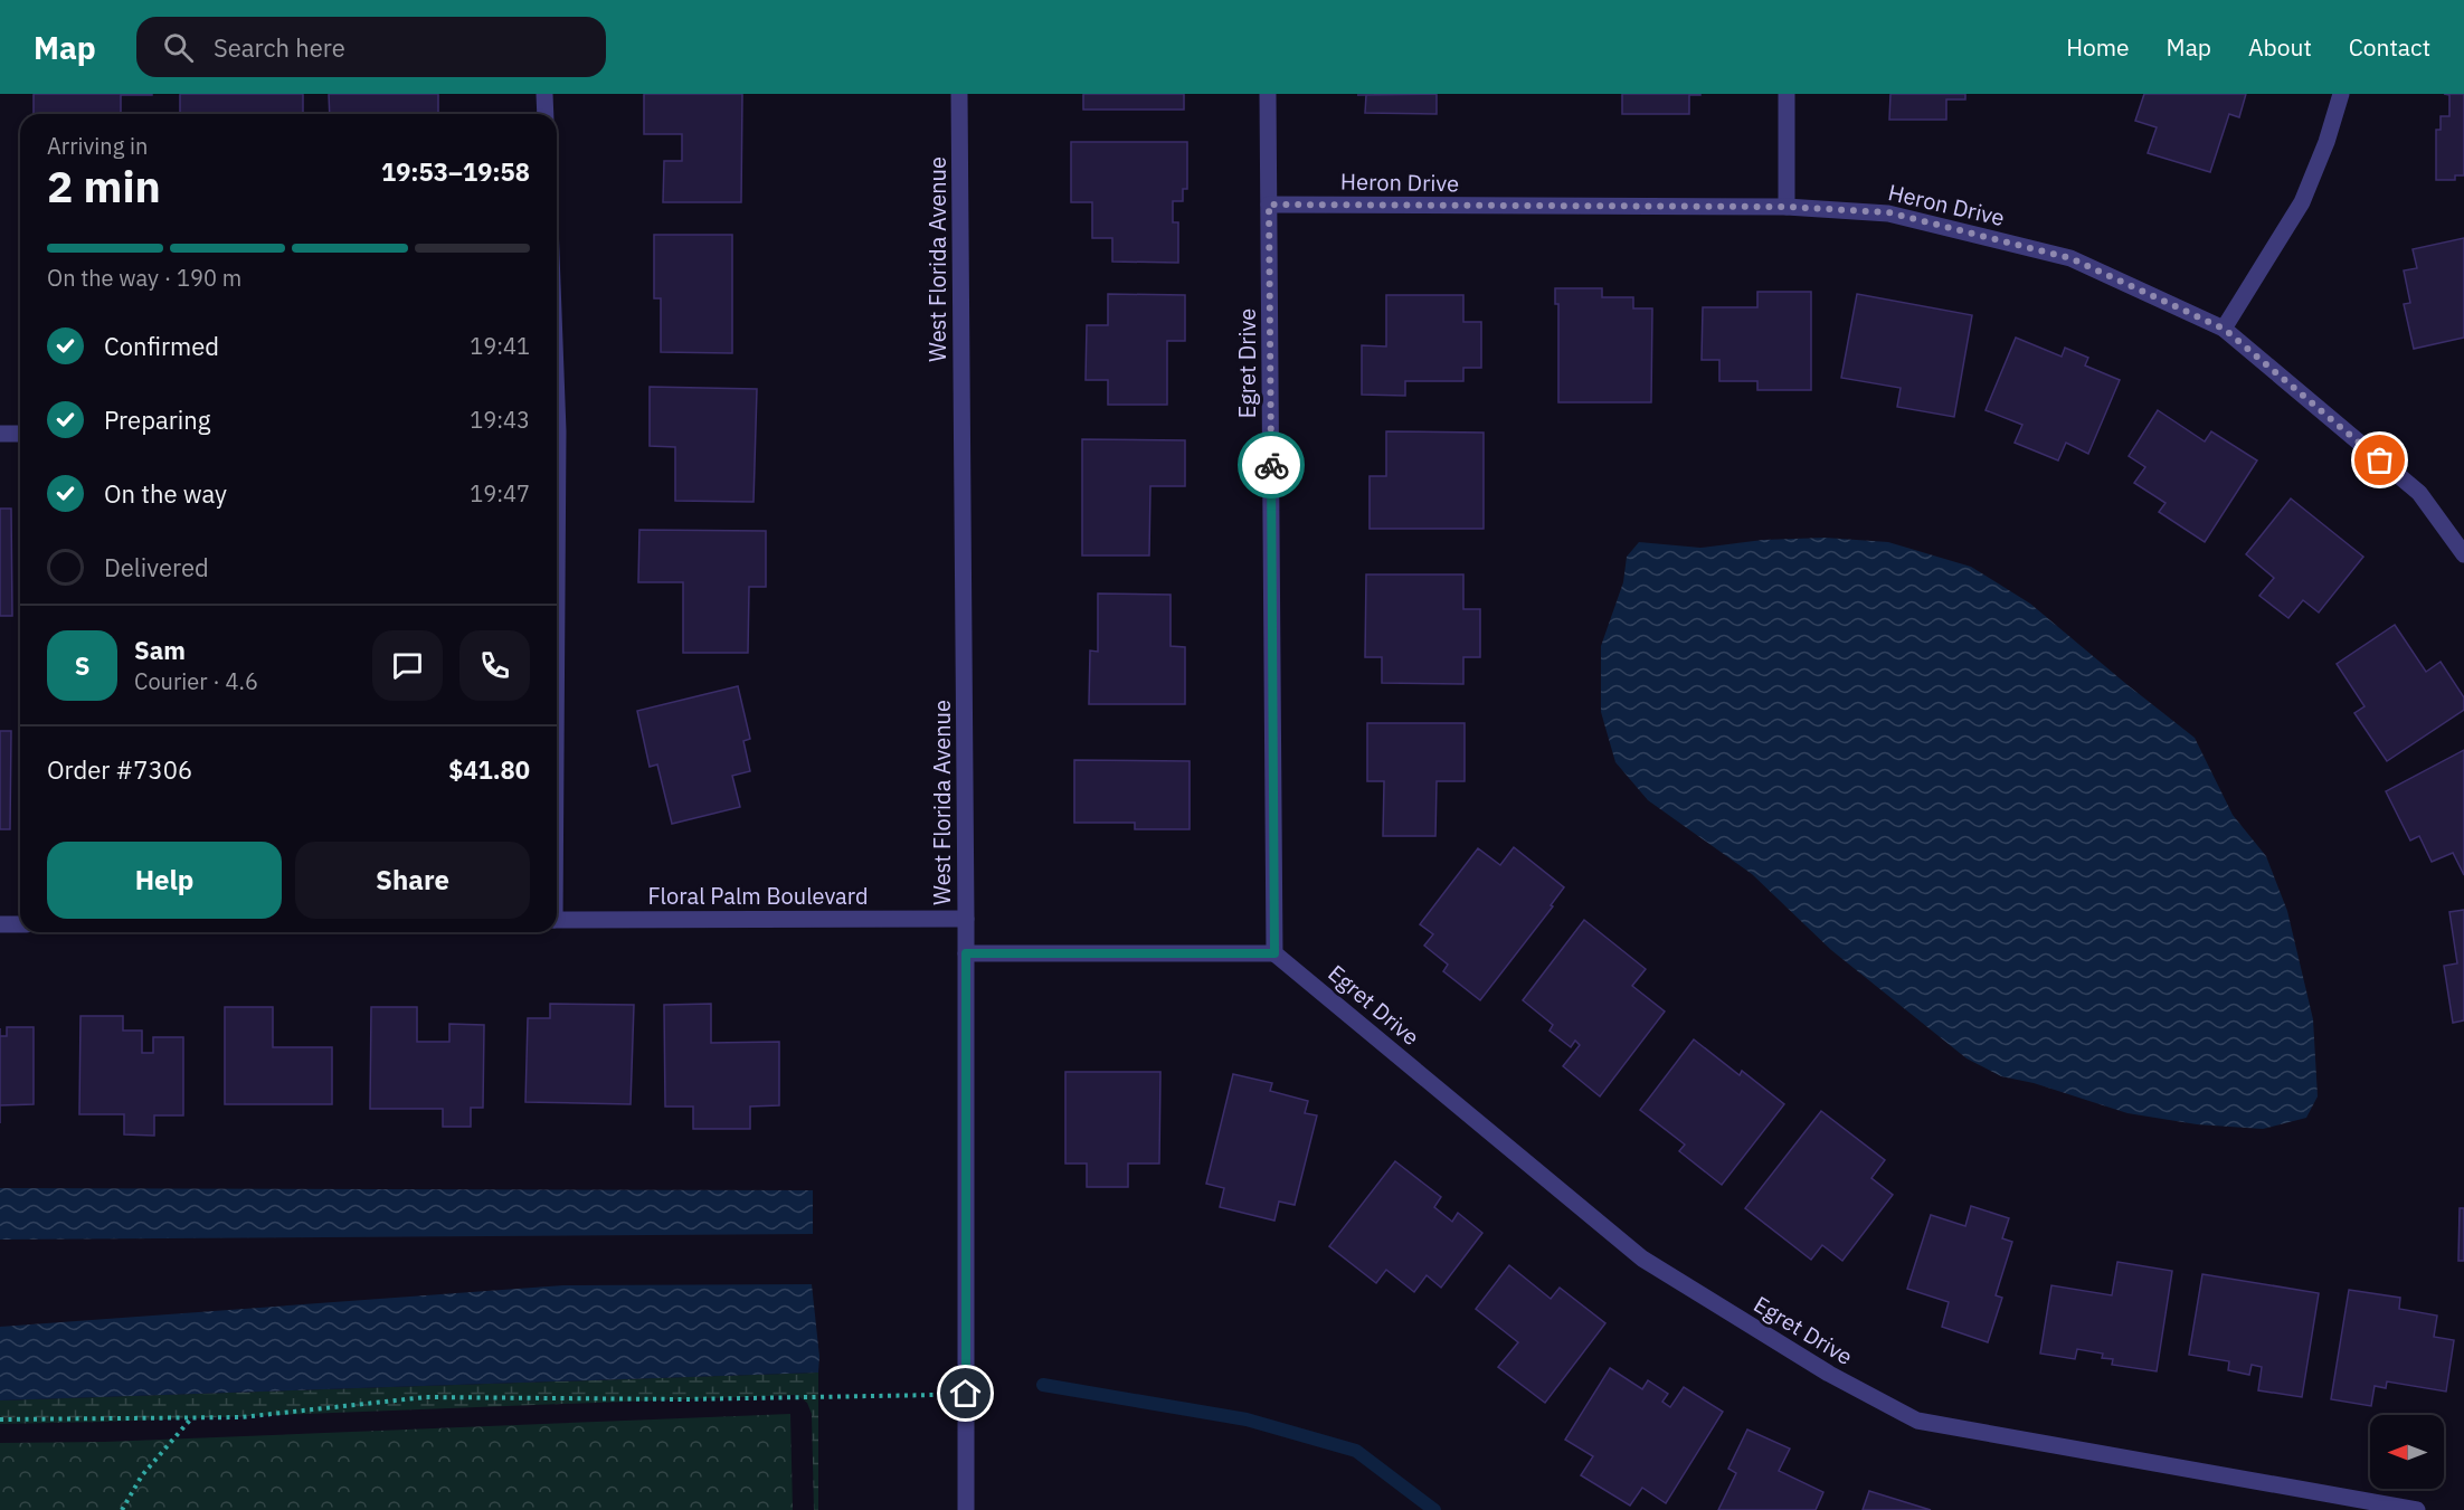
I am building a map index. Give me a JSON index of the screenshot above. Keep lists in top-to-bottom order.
{
  "streets": {
    "street": [
      "Heron Drive",
      "West Florida Avenue",
      "Egret Drive",
      "Floral Palm Boulevard"
    ]
  },
  "crossings": [
    ["Heron Drive", "Egret Drive"],
    ["West Florida Avenue", "Floral Palm Boulevard"]
  ],
  "north": "left",
  "page": {
    "header": "Map",
    "search": "Search here",
    "nav": [
      "Home",
      "Map",
      "About",
      "Contact"
    ],
    "heading": ["2 min", "Arriving in", "19:53–19:58"],
    "panel": [
      "Sam",
      "Courier · 4.6",
      "Order #7306",
      "$41.80"
    ],
    "bar": "On the way · 190 m",
    "list": [
      ["Confirmed", "19:41"],
      ["Preparing", "19:43"],
      ["On the way", "19:47"],
      "Delivered"
    ],
    "round": "S",
    "buttons": ["Help", "Share"]
  }
}
